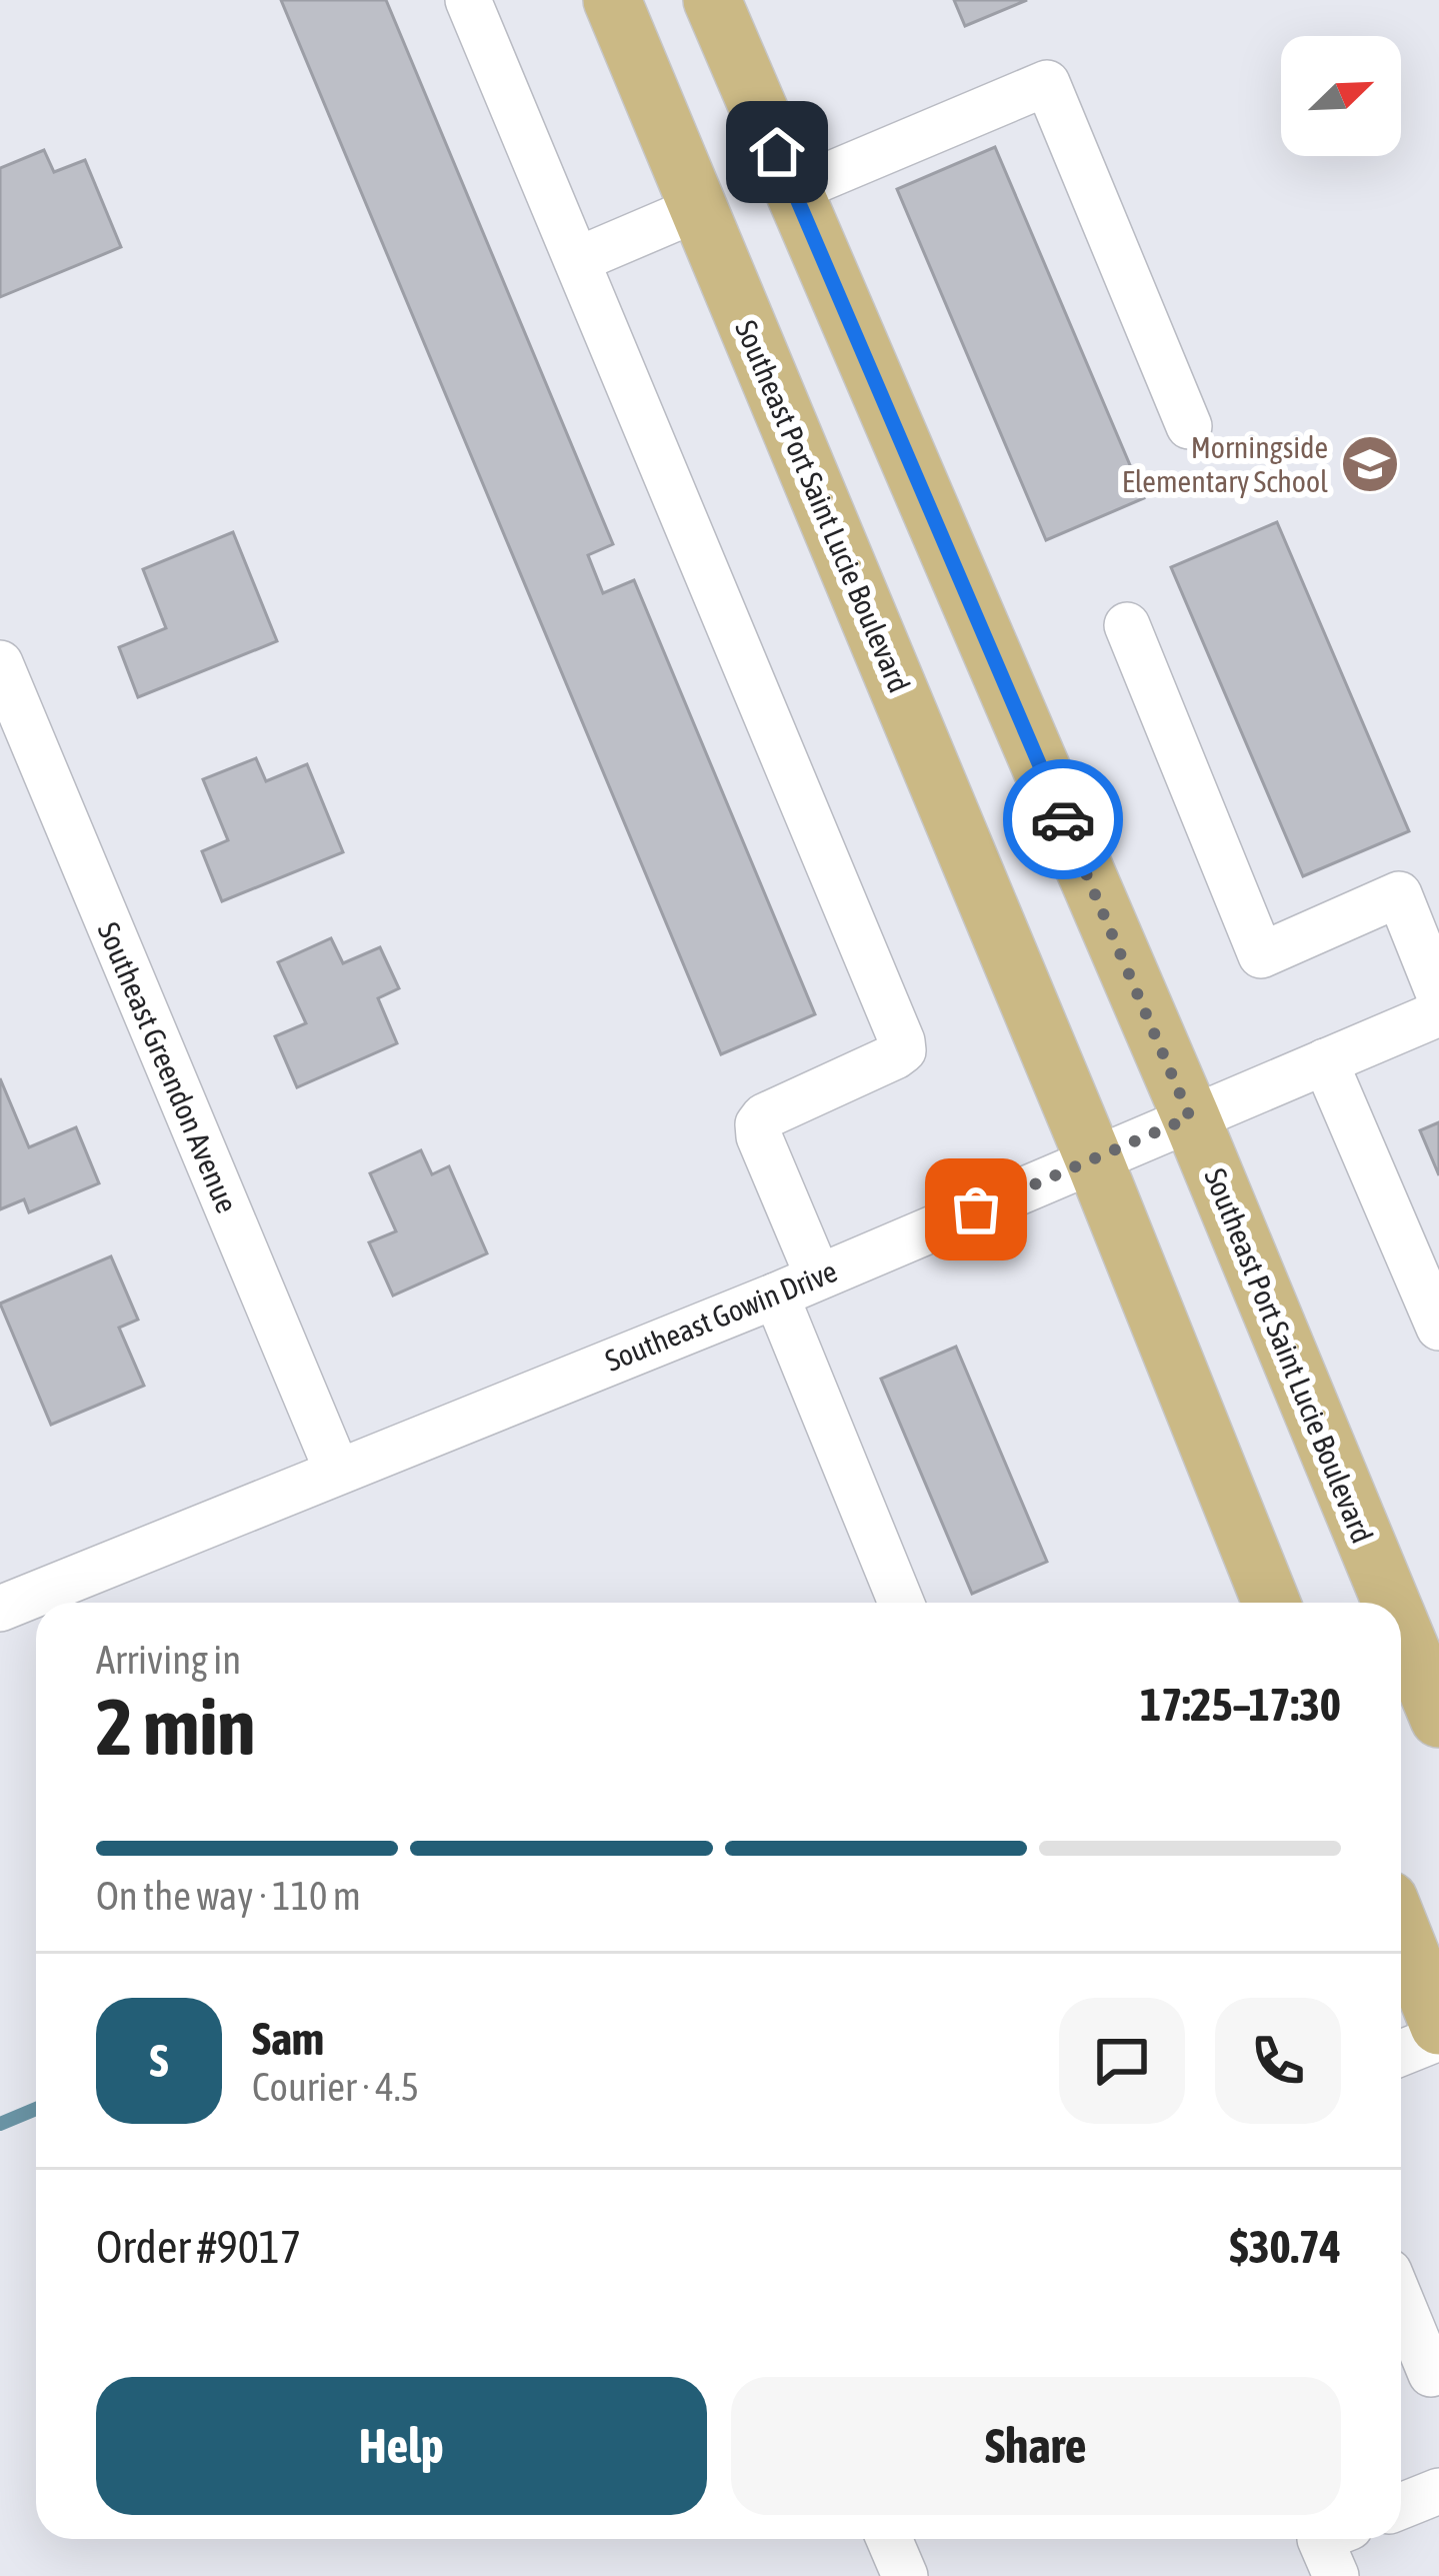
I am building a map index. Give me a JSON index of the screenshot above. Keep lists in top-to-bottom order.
{
  "streets": {
    "main road": ["Southeast Port Saint Lucie Boulevard"],
    "street": ["Southeast Greendon Avenue", "Southeast Gowin Drive"]
  },
  "crossings": [
    ["Southeast Port Saint Lucie Boulevard", "Southeast Gowin Drive"],
    ["Southeast Greendon Avenue", "Southeast Gowin Drive"]
  ],
  "places": {
    "school or university": ["Morningside Elementary School"]
  },
  "north": "top right",
  "page": {
    "heading": ["2 min", "Arriving in", "17:25–17:30"],
    "panel": [
      "Sam",
      "Courier · 4.5",
      "Order #9017",
      "$30.74"
    ],
    "bar": "On the way · 110 m",
    "round": "S",
    "buttons": ["Help", "Share"]
  }
}
